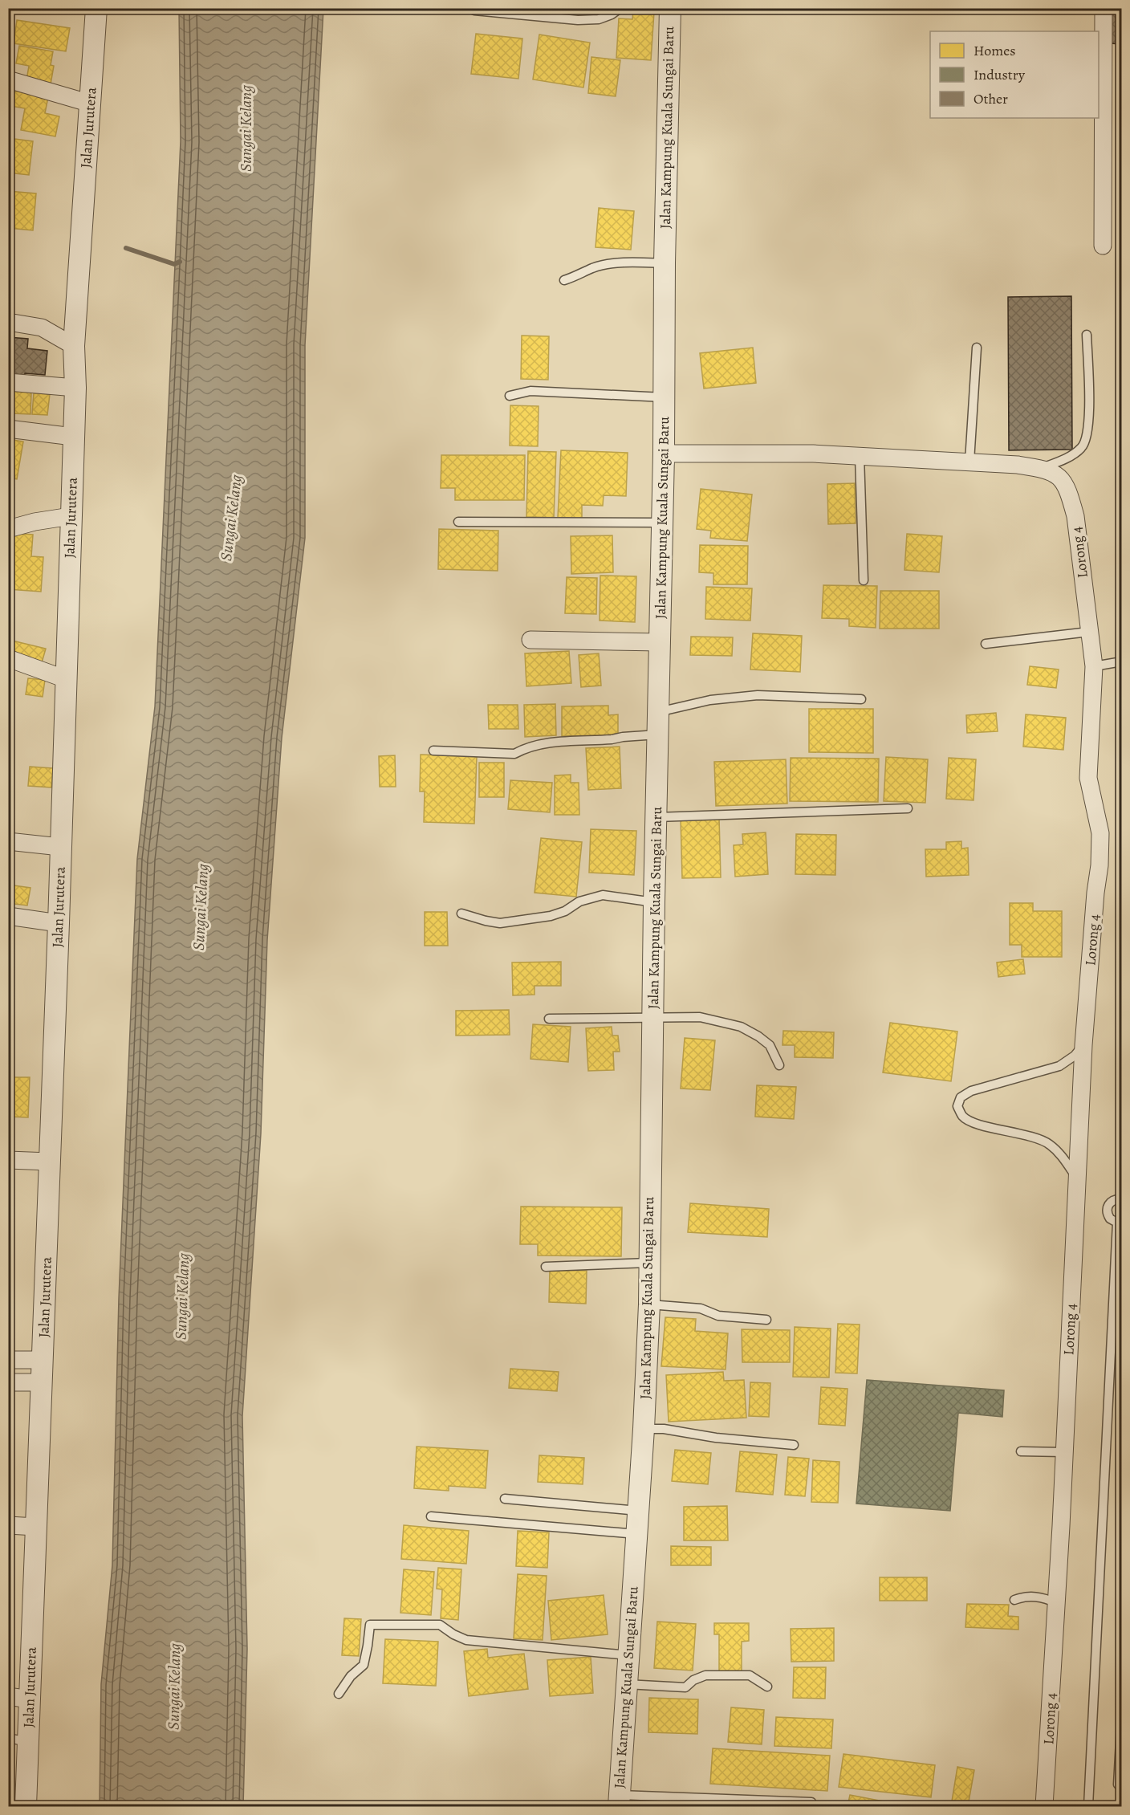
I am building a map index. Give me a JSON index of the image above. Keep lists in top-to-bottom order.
{
  "streets": {
    "street": ["Jalan Jurutera", "Jalan Kampung Kuala Sungai Baru", "Lorong 4"]
  },
  "crossings": [
    ["Jalan Kampung Kuala Sungai Baru", "Lorong 4"]
  ],
  "water": ["Sungai Kelang"],
  "legend": ["Homes", "Industry", "Other"]
}
